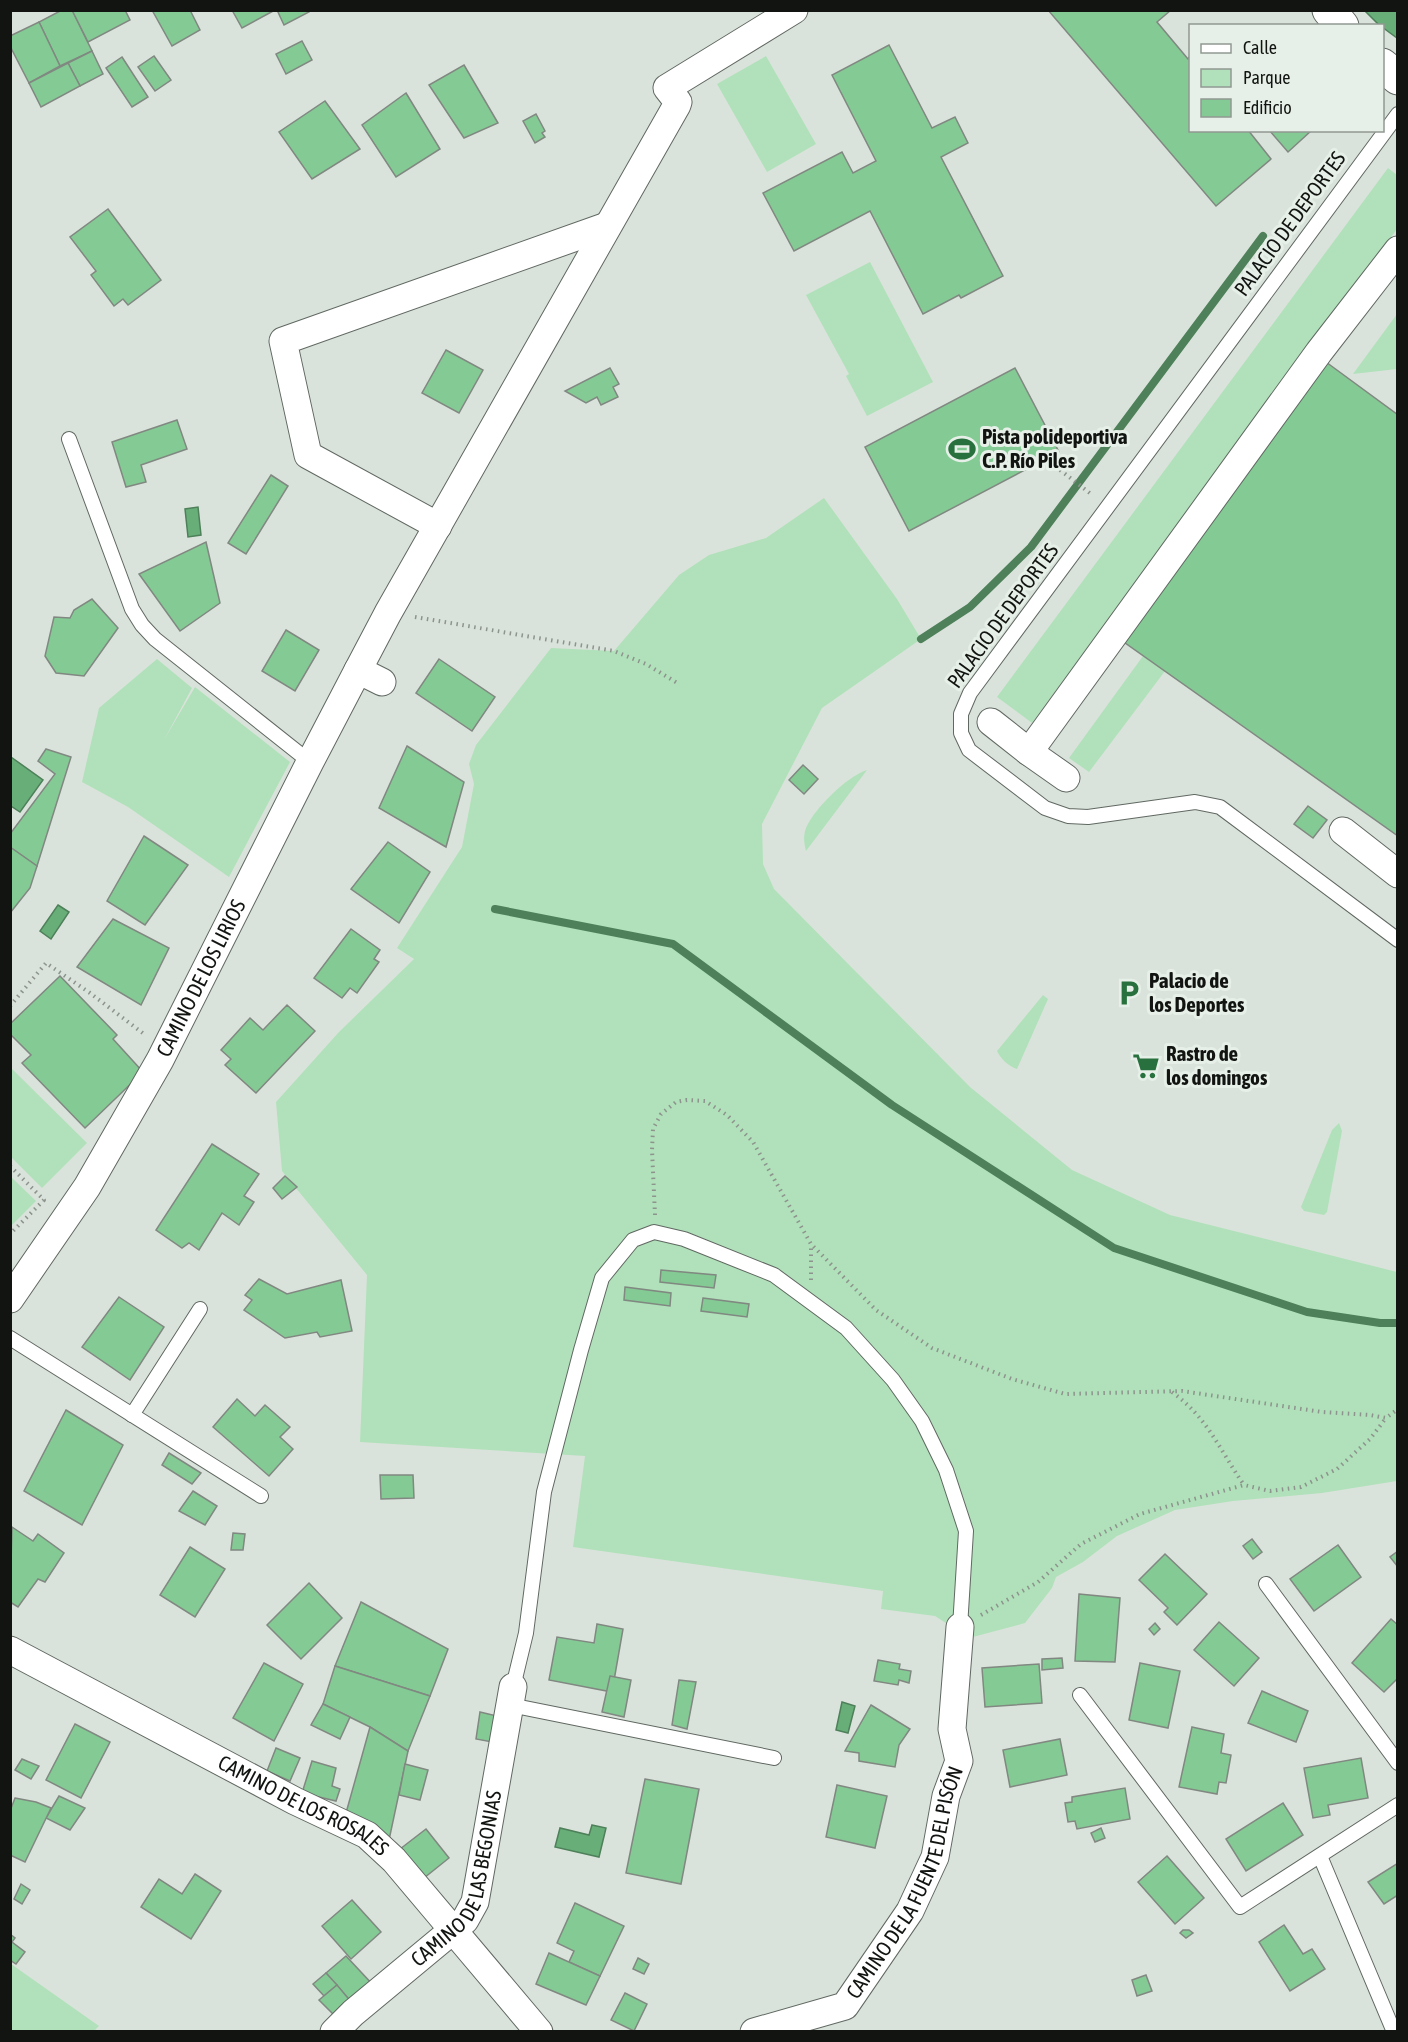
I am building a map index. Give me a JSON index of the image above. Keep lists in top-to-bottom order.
{
  "streets": {
    "street": [
      "CAMINO DE LOS LIRIOS",
      "CAMINO DE LOS ROSALES",
      "CAMINO DE LAS BEGONIAS",
      "CAMINO DE LA FUENTE DEL PISÓN"
    ],
    "lane": ["PALACIO DE DEPORTES"]
  },
  "crossings": [
    ["CAMINO DE LOS ROSALES", "CAMINO DE LAS BEGONIAS"]
  ],
  "places": {
    "sports": ["Pista polideportiva C.P. Río Piles"],
    "parking": ["Palacio de los Deportes"],
    "supermarket": ["Rastro de los domingos"]
  },
  "legend": ["Calle", "Parque", "Edificio"]
}
